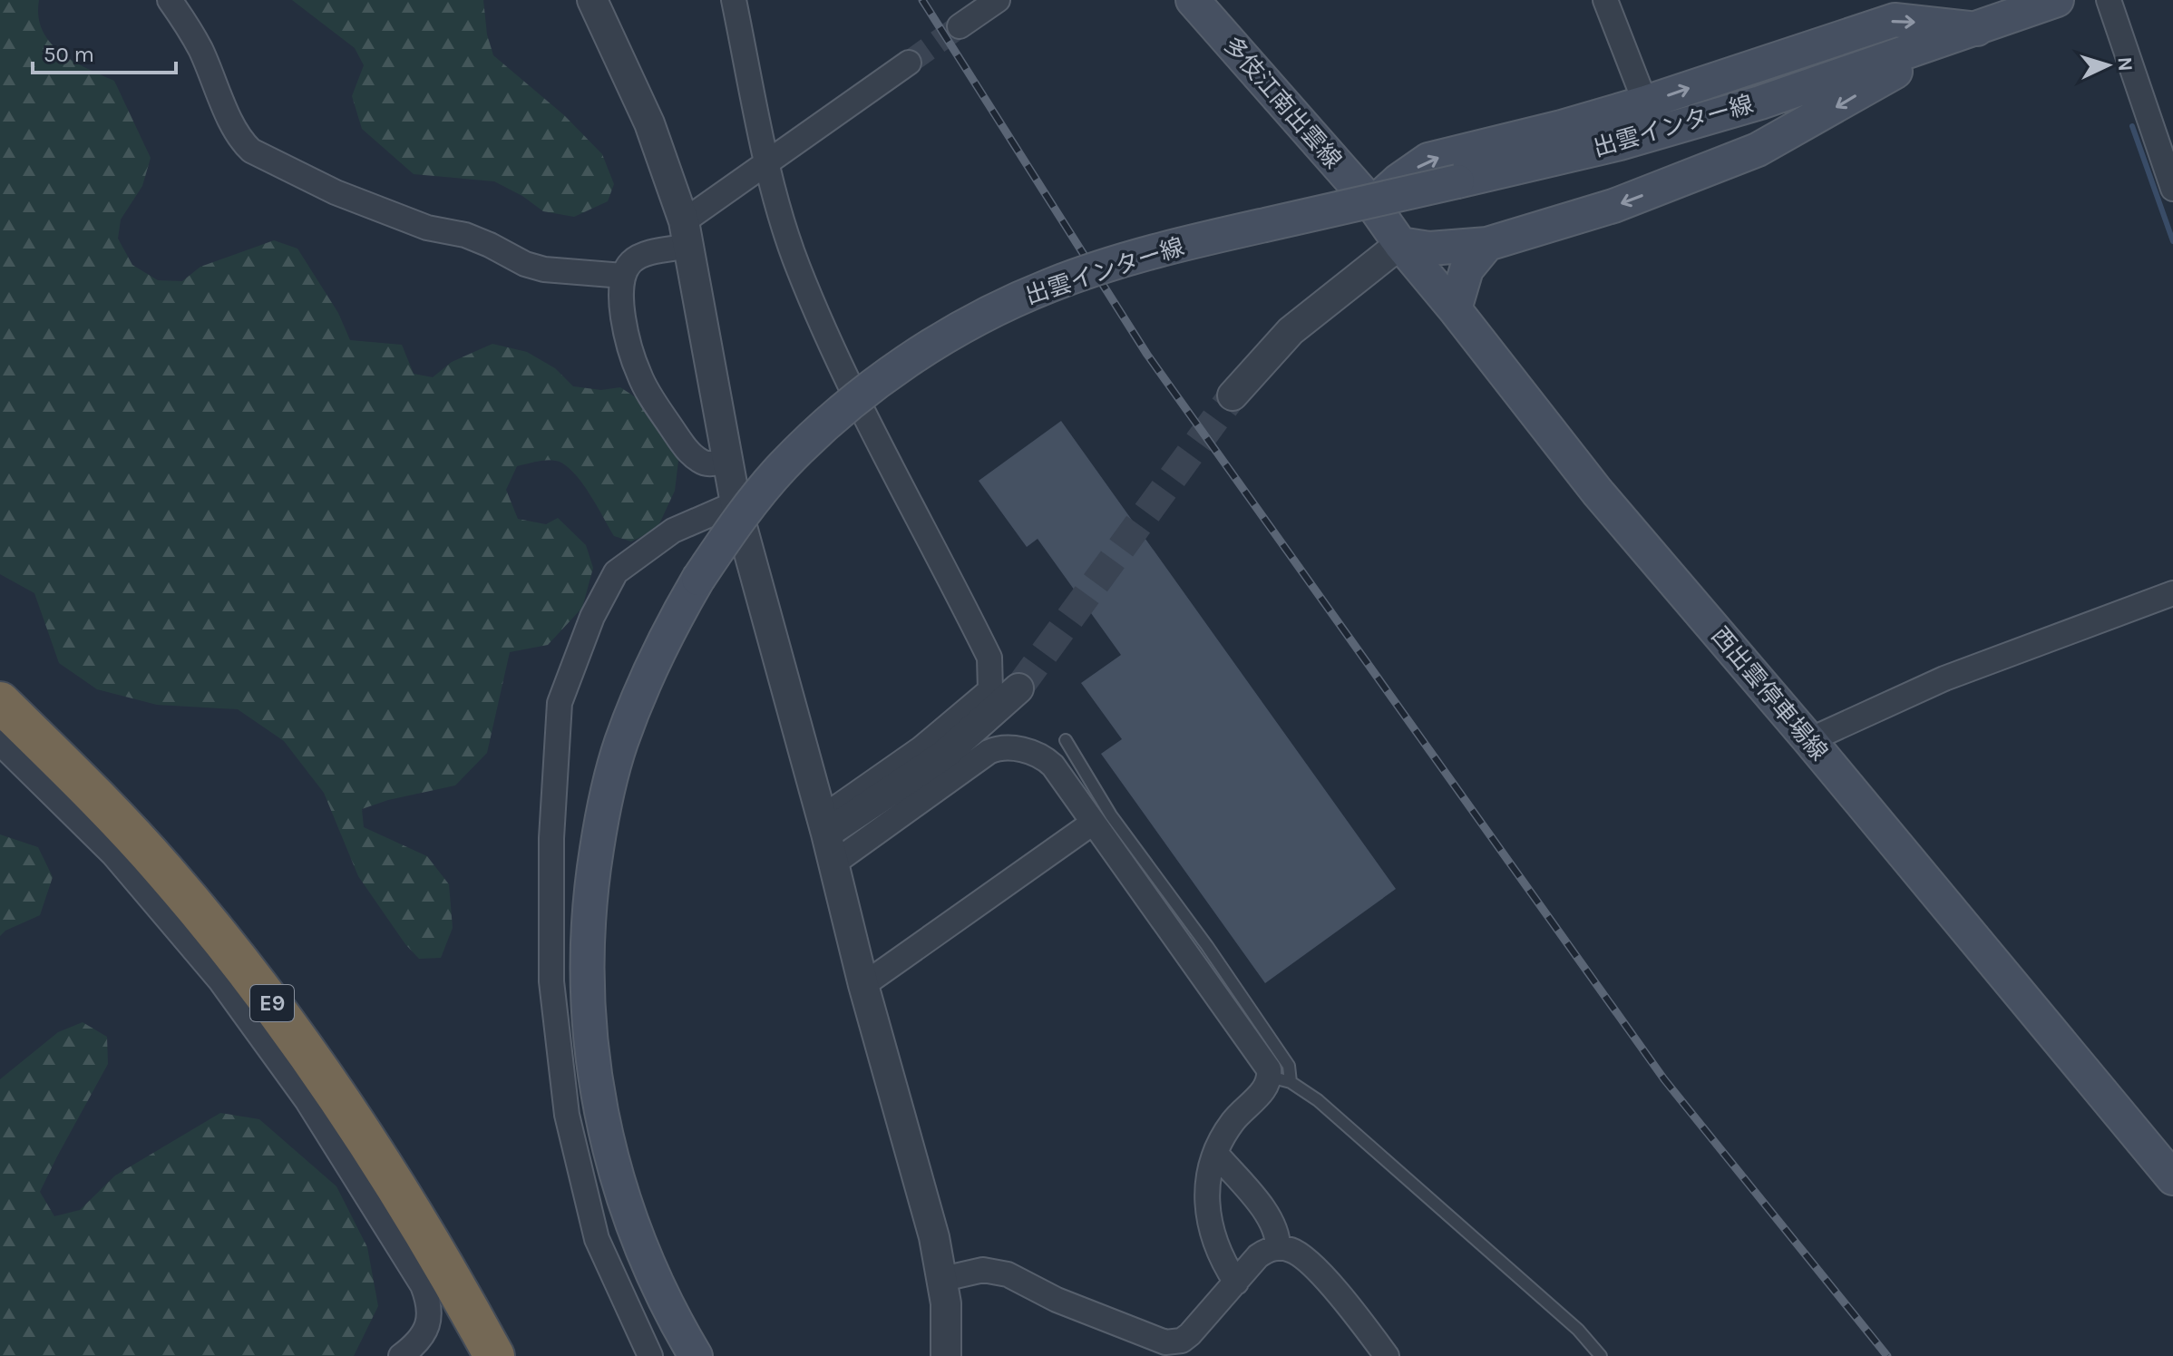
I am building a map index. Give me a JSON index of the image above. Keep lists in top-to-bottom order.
{
  "streets": {
    "highway": ["E9"],
    "main road": ["多伎江南出雲線", "出雲インター線", "西出雲停車場線"]
  },
  "crossings": [
    ["多伎江南出雲線", "西出雲停車場線"]
  ],
  "scale_bar": "50 m",
  "north": "right"
}
